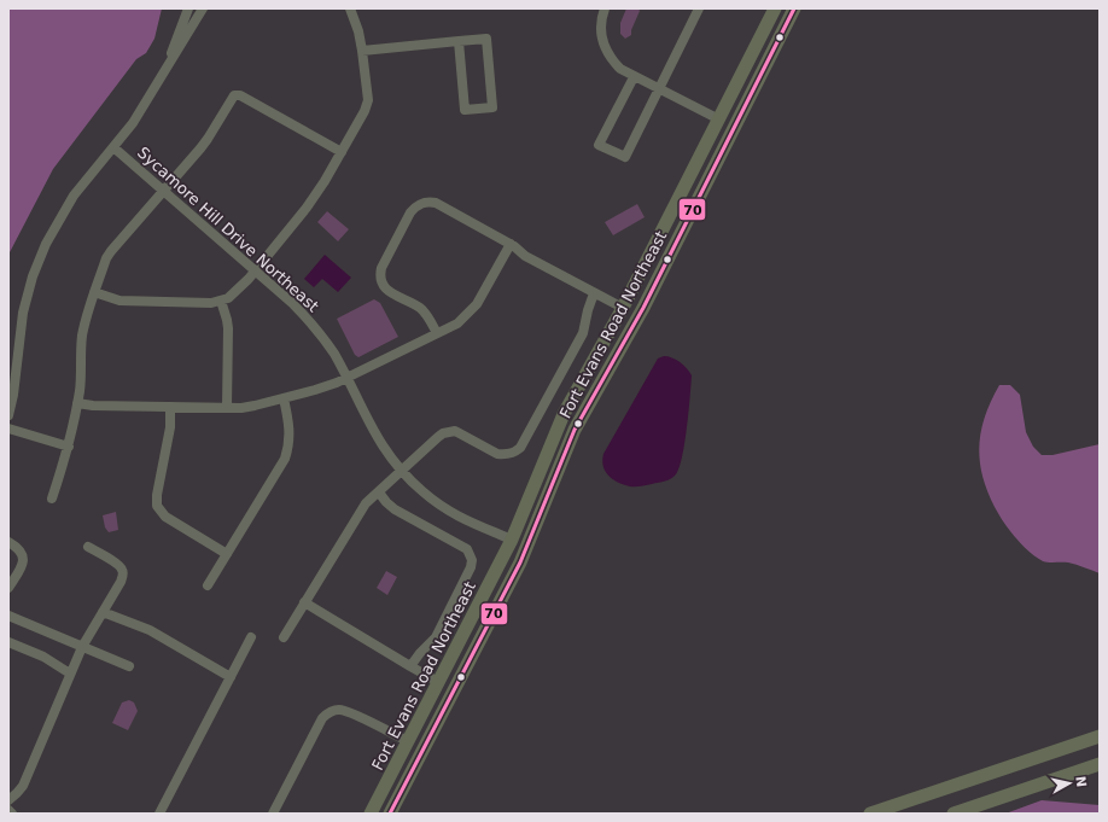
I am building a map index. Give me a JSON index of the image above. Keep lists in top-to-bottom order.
{
  "streets": {
    "main road": ["Fort Evans Road Northeast"],
    "street": ["Sycamore Hill Drive Northeast"]
  },
  "crossings": [
    ["Sycamore Hill Drive Northeast", "Fort Evans Road Northeast"]
  ],
  "lines": ["transit line 70"],
  "north": "right"
}
